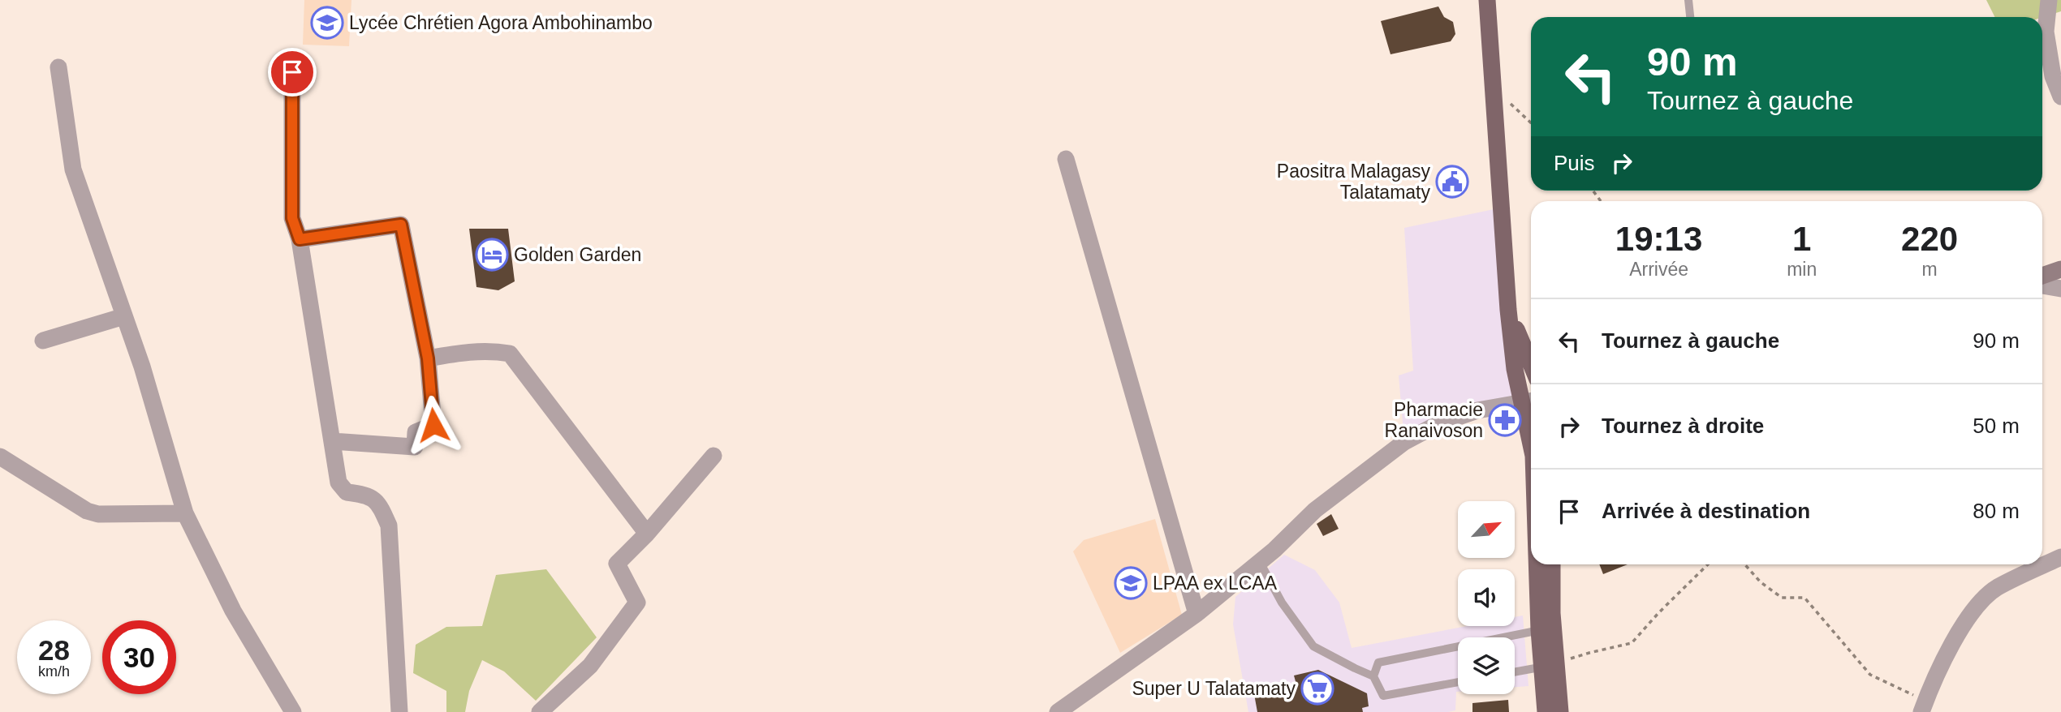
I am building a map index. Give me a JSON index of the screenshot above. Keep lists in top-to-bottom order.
{
  "places": {
    "school or university": ["Lycée Chrétien Agora Ambohinambo", "LPAA ex LCAA"],
    "public building": ["Paositra Malagasy Talatamaty"],
    "hotel": ["Golden Garden"],
    "pharmacy": ["Pharmacie Ranaivoson"],
    "supermarket": ["Super U Talatamaty"]
  },
  "north": "top right",
  "page": {
    "turn": ["90 m", "Tournez à gauche"],
    "then": "Puis",
    "eta": [
      "19:13",
      "Arrivée",
      "1",
      "min",
      "220",
      "m"
    ],
    "list": [
      {
        "name": "Tournez à gauche",
        "value": "90 m"
      },
      {
        "name": "Tournez à droite",
        "value": "50 m"
      },
      {
        "name": "Arrivée à destination",
        "value": "80 m"
      }
    ],
    "speed": "28 km/h",
    "limit": "30"
  }
}
